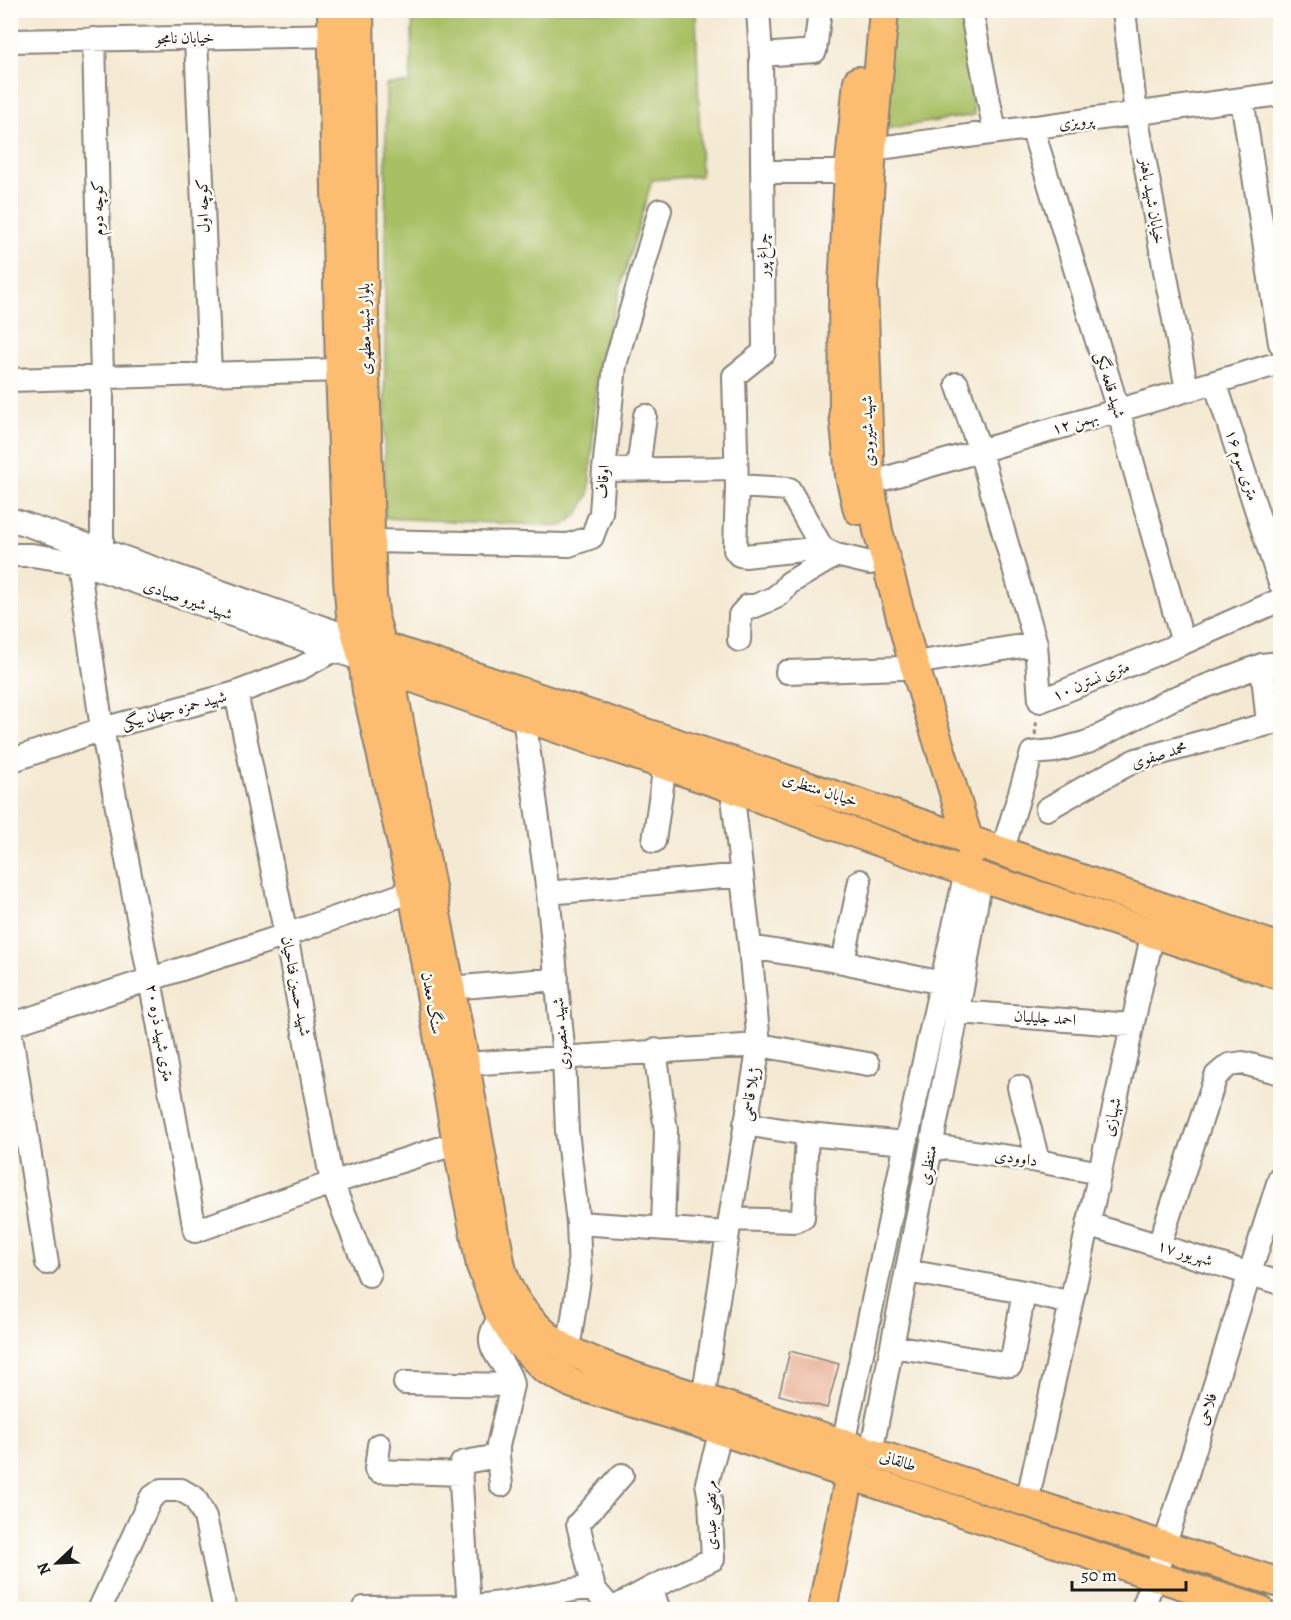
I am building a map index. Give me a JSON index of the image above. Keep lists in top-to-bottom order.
{
  "streets": {
    "main road": [
      "بلوار شهید مطهری",
      "شهید شیرودی",
      "خیابان منتظری",
      "سنگ معدن",
      "طالقانی"
    ],
    "street": [
      "خیابان نامجو",
      "پرویزی",
      "خیابان شهید باهنر",
      "کوچه اول",
      "کوچه دوم",
      "چراغ پور",
      "شهید قلعه نگی",
      "۱۲ بهمن",
      "۱۶ متری سوم",
      "اوقاف",
      "شهید شیرو صیادی",
      "۱۰ متری نسترن",
      "شهید حمزه جهان بیگی",
      "محمد صفوی",
      "شهید حسین فتاحیان",
      "احمد جلیلیان",
      "۲۰ متری شهید ذره",
      "شهید منصوری",
      "ژیلا قاسمی",
      "شهبازی",
      "داوودی",
      "منتظری",
      "۱۷ شهریور",
      "فلاحی",
      "مرتضی عبدی"
    ]
  },
  "crossings": [
    ["خیابان نامجو", "کوچه اول"],
    ["خیابان نامجو", "کوچه دوم"],
    ["خیابان نامجو", "بلوار شهید مطهری"],
    ["پرویزی", "خیابان شهید باهنر"],
    ["پرویزی", "شهید قلعه نگی"],
    ["پرویزی", "شهید شیرودی"],
    ["خیابان شهید باهنر", "۱۲ بهمن"],
    ["کوچه دوم", "شهید شیرو صیادی"],
    ["بلوار شهید مطهری", "اوقاف"],
    ["بلوار شهید مطهری", "شهید شیرو صیادی"],
    ["بلوار شهید مطهری", "شهید حمزه جهان بیگی"],
    ["بلوار شهید مطهری", "خیابان منتظری"],
    ["بلوار شهید مطهری", "سنگ معدن"],
    ["شهید قلعه نگی", "۱۲ بهمن"],
    ["شهید قلعه نگی", "۱۰ متری نسترن"],
    ["۱۲ بهمن", "شهید شیرودی"],
    ["۱۲ بهمن", "۱۶ متری سوم"],
    ["۱۲ بهمن", "۱۰ متری نسترن"],
    ["شهید شیرودی", "خیابان منتظری"],
    ["شهید شیرودی", "منتظری"],
    ["شهید شیرو صیادی", "شهید حمزه جهان بیگی"],
    ["شهید شیرو صیادی", "خیابان منتظری"],
    ["شهید شیرو صیادی", "سنگ معدن"],
    ["شهید شیرو صیادی", "۲۰ متری شهید ذره"],
    ["شهید حمزه جهان بیگی", "خیابان منتظری"],
    ["شهید حمزه جهان بیگی", "شهید حسین فتاحیان"],
    ["شهید حمزه جهان بیگی", "سنگ معدن"],
    ["شهید حمزه جهان بیگی", "۲۰ متری شهید ذره"],
    ["خیابان منتظری", "سنگ معدن"],
    ["خیابان منتظری", "شهید منصوری"],
    ["خیابان منتظری", "ژیلا قاسمی"],
    ["خیابان منتظری", "شهبازی"],
    ["خیابان منتظری", "منتظری"],
    ["شهید حسین فتاحیان", "۲۰ متری شهید ذره"],
    ["سنگ معدن", "۲۰ متری شهید ذره"],
    ["سنگ معدن", "طالقانی"],
    ["احمد جلیلیان", "شهبازی"],
    ["احمد جلیلیان", "منتظری"],
    ["شهید منصوری", "طالقانی"],
    ["ژیلا قاسمی", "طالقانی"],
    ["ژیلا قاسمی", "مرتضی عبدی"],
    ["شهبازی", "داوودی"],
    ["شهبازی", "۱۷ شهریور"],
    ["شهبازی", "طالقانی"],
    ["داوودی", "منتظری"],
    ["منتظری", "طالقانی"],
    ["۱۷ شهریور", "فلاحی"],
    ["فلاحی", "طالقانی"],
    ["طالقانی", "مرتضی عبدی"]
  ],
  "scale_bar": "50 m",
  "north": "bottom left"
}
